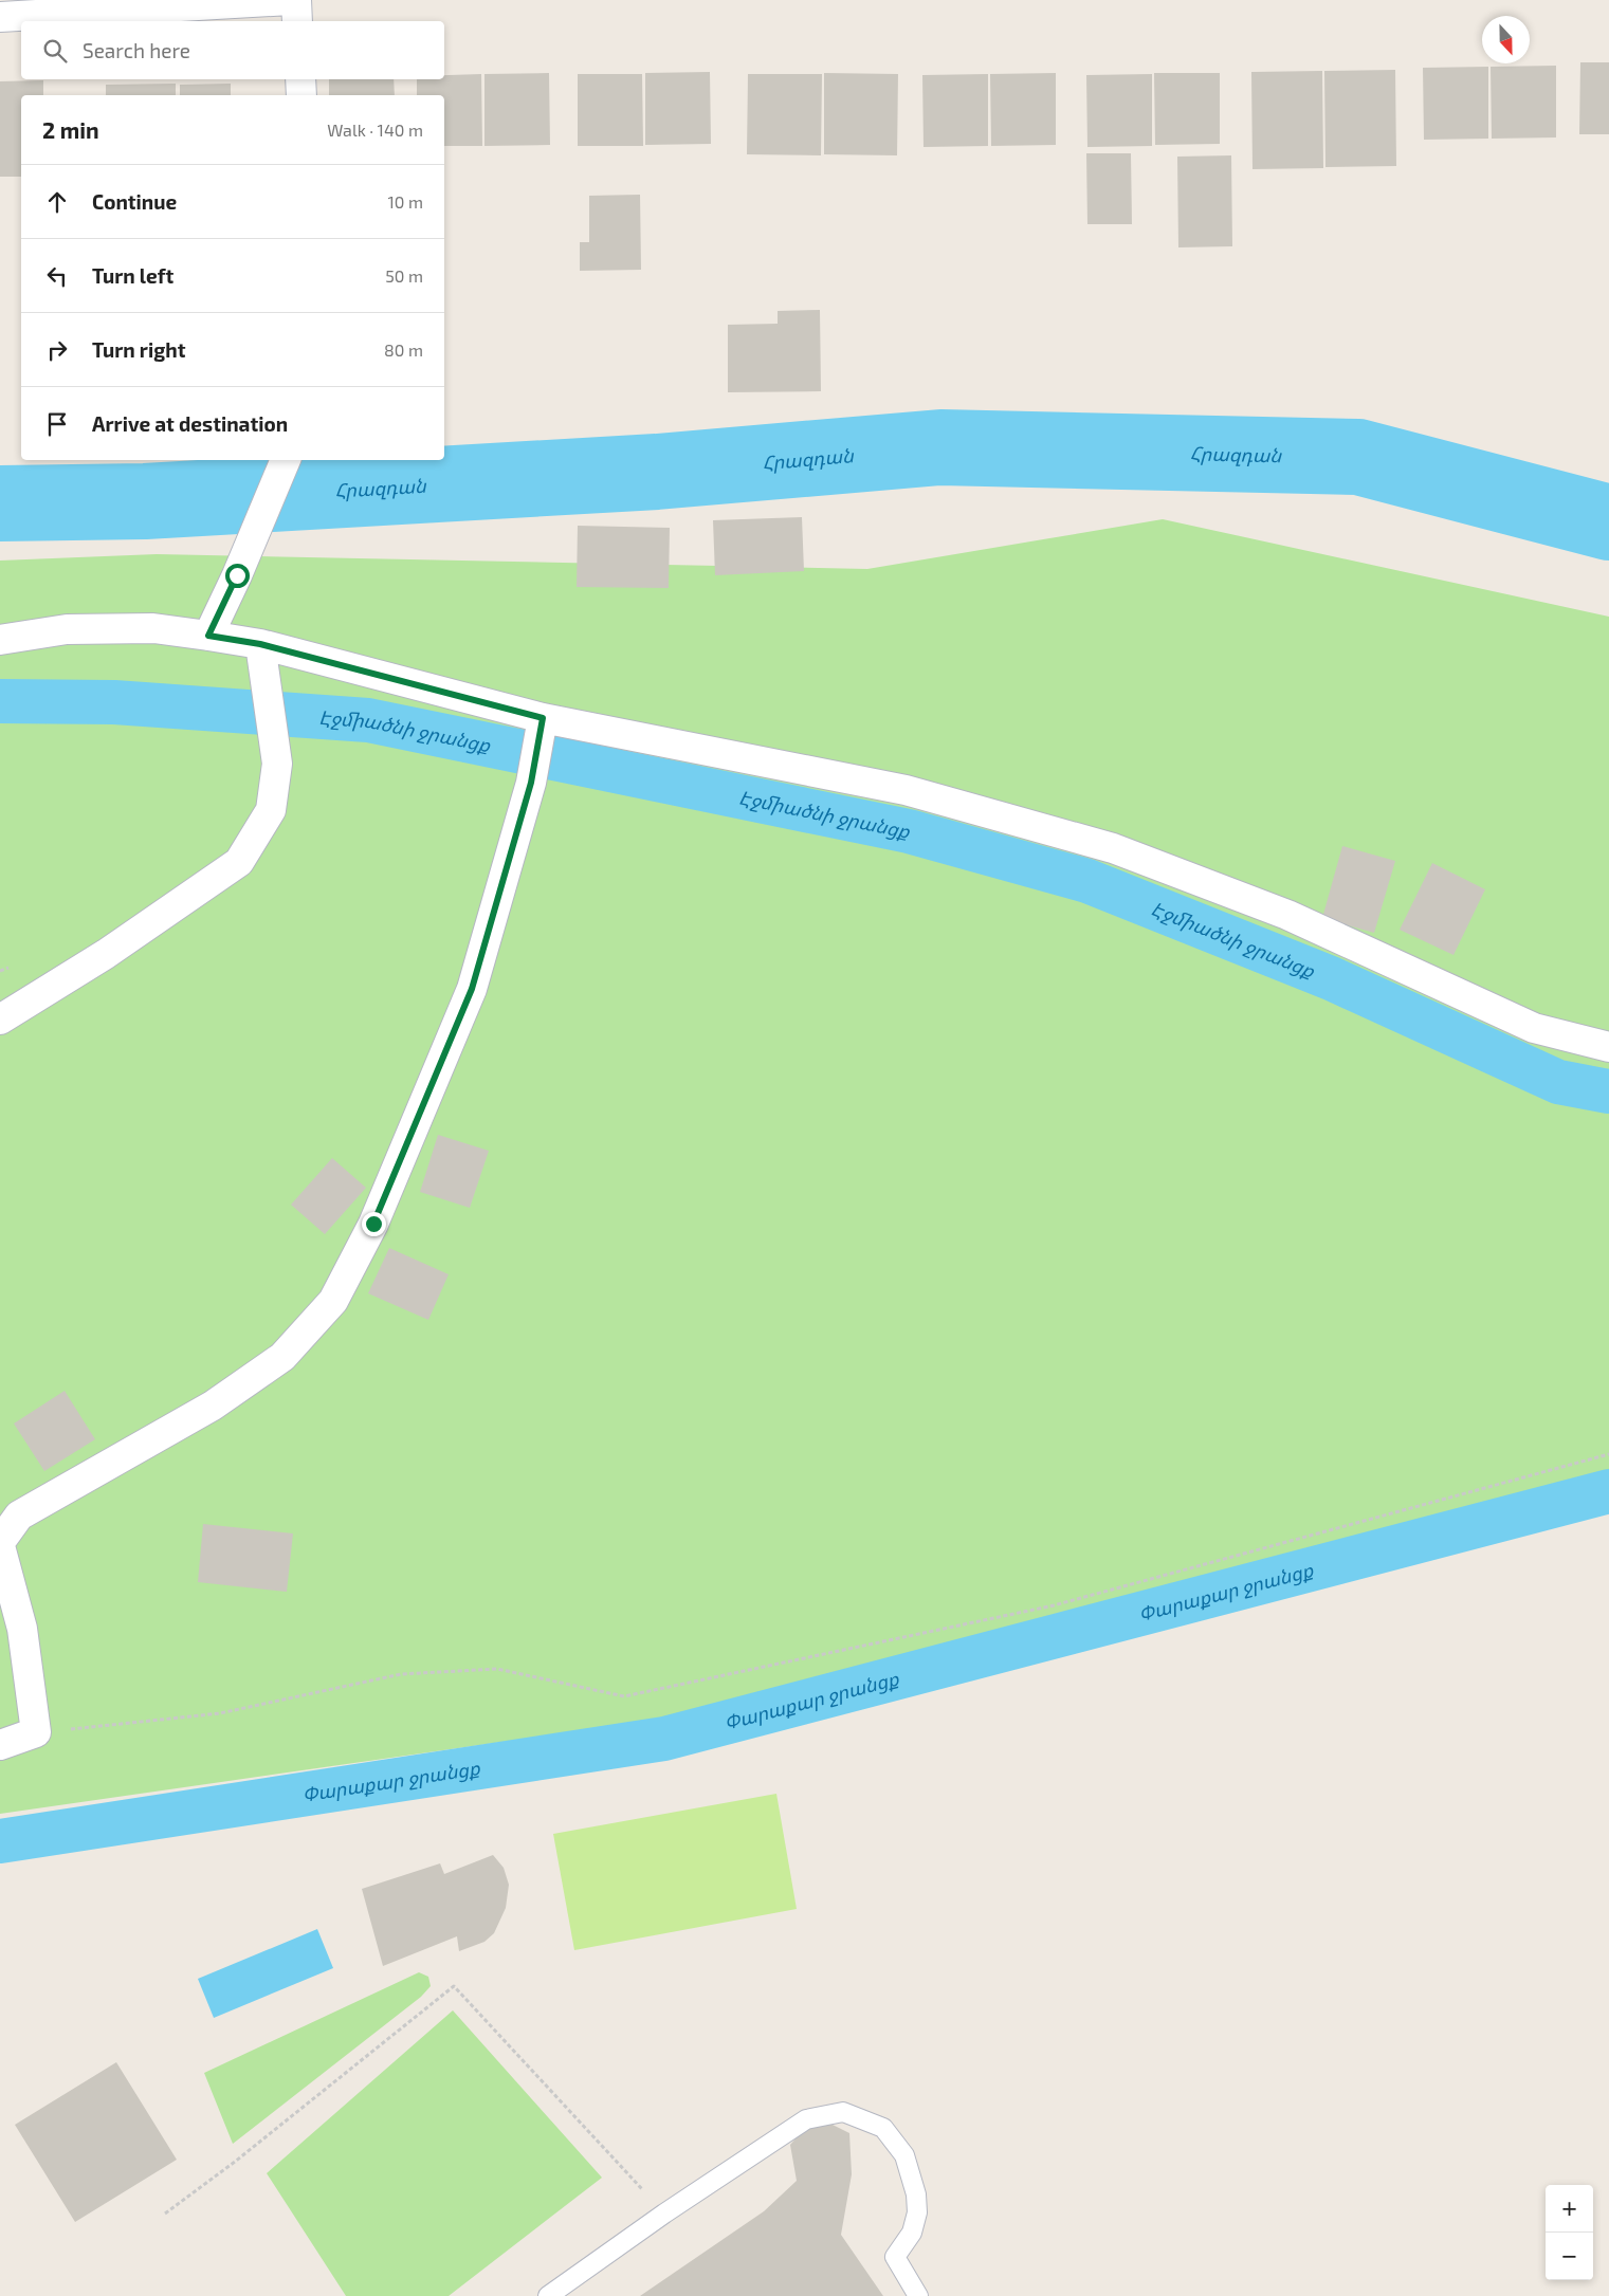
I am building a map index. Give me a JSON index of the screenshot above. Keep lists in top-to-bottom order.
{
  "water": ["Հրազդան", "Էջմիածնի ջրանցք", "Փարաքար ջրանցք"],
  "north": "bottom",
  "page": {
    "search": "Search here",
    "heading": ["2 min", "Walk · 140 m"],
    "list": [
      ["Continue", "10 m"],
      ["Turn left", "50 m"],
      ["Turn right", "80 m"],
      "Arrive at destination"
    ],
    "map_buttons": ["+", "−"]
  }
}
